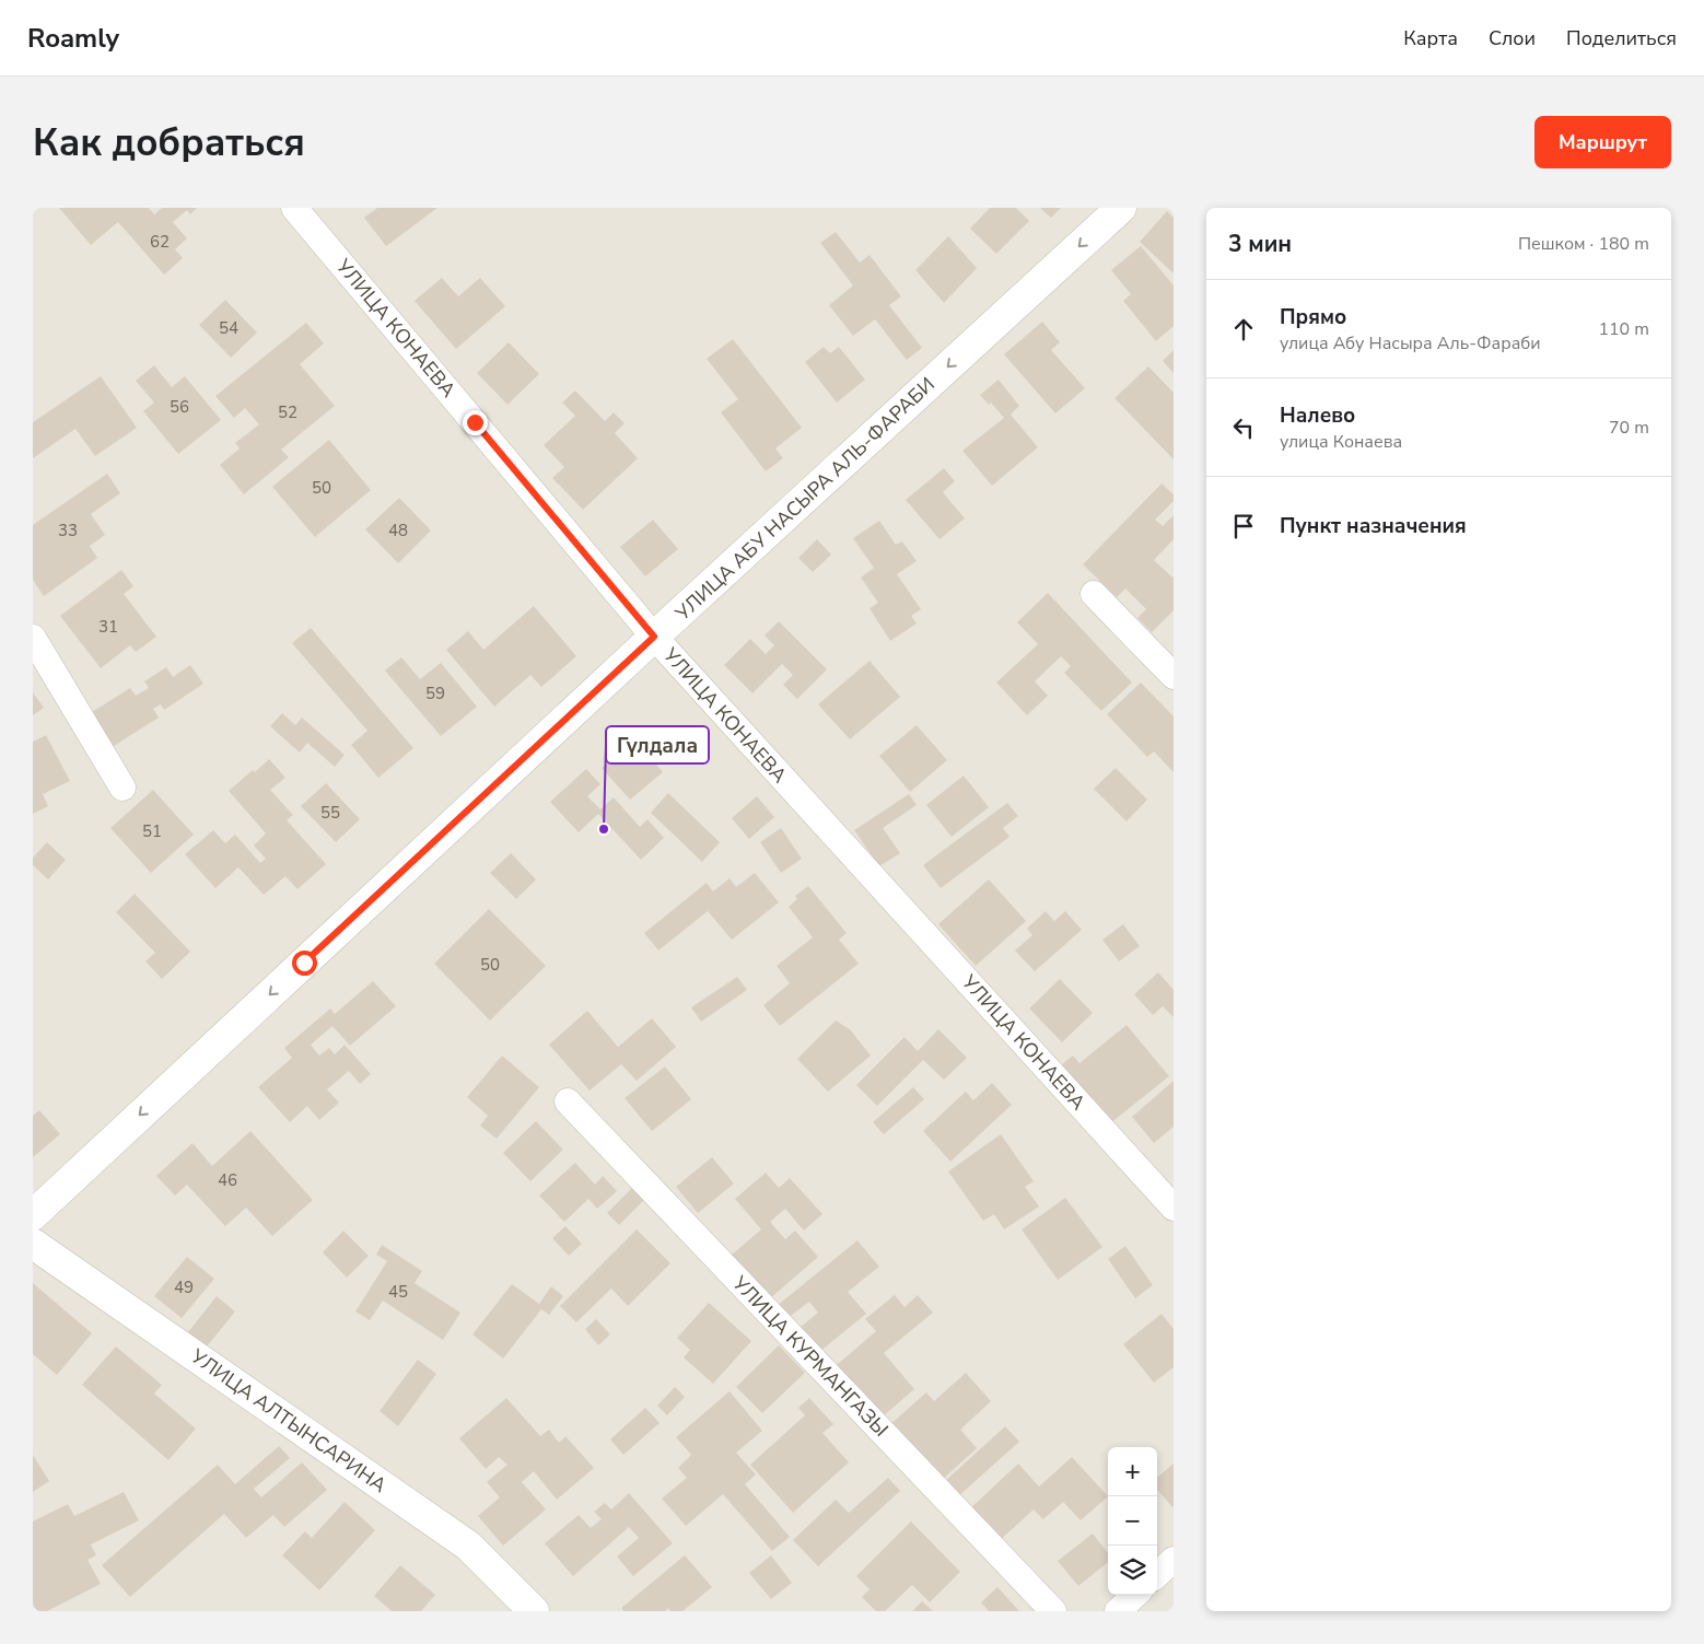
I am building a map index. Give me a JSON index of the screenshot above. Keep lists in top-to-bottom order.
{
  "streets": {
    "street": [
      "УЛИЦА КОНАЕВА",
      "УЛИЦА АБУ НАСЫРА АЛЬ-ФАРАБИ",
      "УЛИЦА КУРМАНГАЗЫ",
      "УЛИЦА АЛТЫНСАРИНА"
    ]
  },
  "crossings": [
    ["УЛИЦА КОНАЕВА", "УЛИЦА АБУ НАСЫРА АЛЬ-ФАРАБИ"]
  ],
  "one_way": ["УЛИЦА АБУ НАСЫРА АЛЬ-ФАРАБИ"],
  "places": ["Гүлдала"],
  "house_numbers": [
    "62",
    "54",
    "56",
    "52",
    "50",
    "33",
    "48",
    "31",
    "59",
    "55",
    "51",
    "50",
    "46",
    "49",
    "45"
  ],
  "page": {
    "header": "Roamly",
    "nav": ["Карта", "Слои", "Поделиться"],
    "buttons": "Маршрут",
    "title": "Как добраться",
    "heading": ["3 мин", "Пешком · 180 m"],
    "list": [
      ["Прямо", "улица Абу Насыра Аль-Фараби", "110 m"],
      ["Налево", "улица Конаева", "70 m"],
      "Пункт назначения"
    ],
    "map_buttons": ["+", "−"]
  }
}
